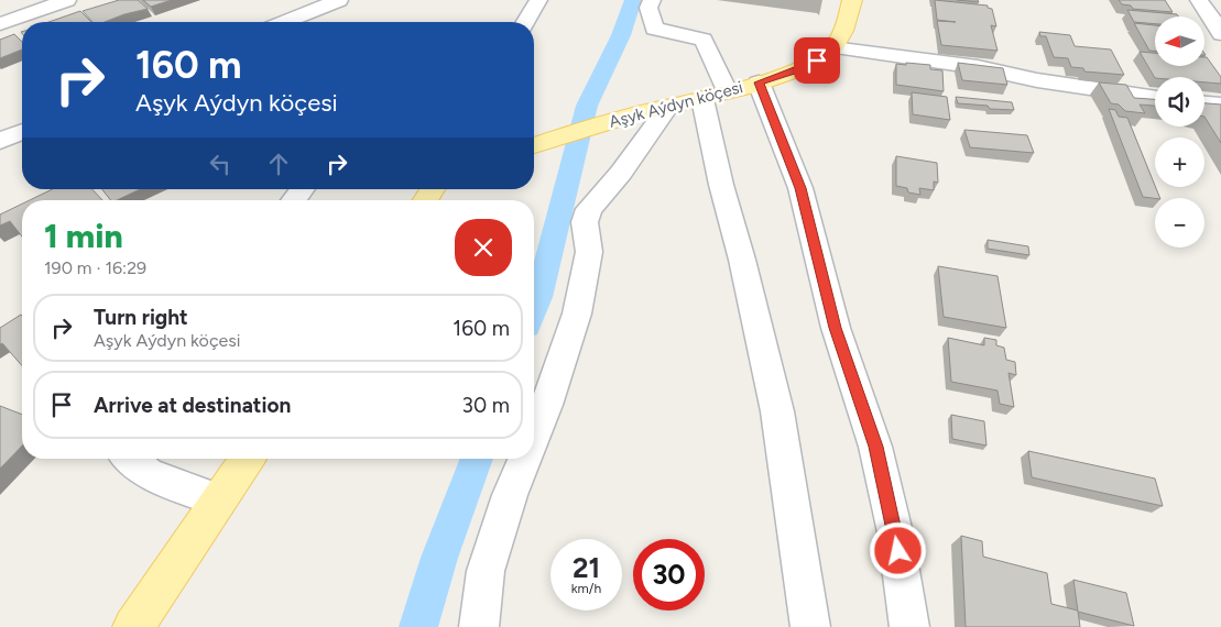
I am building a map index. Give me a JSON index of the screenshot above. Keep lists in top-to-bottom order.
{
  "streets": {
    "main road": ["Aşyk Aýdyn köçesi"]
  },
  "north": "left",
  "page": {
    "map_buttons": ["+", "−"],
    "turn": ["160 m", "Aşyk Aýdyn köçesi"],
    "heading": ["1 min", "190 m · 16:29"],
    "list": [
      {
        "name": "Turn right",
        "note": "Aşyk Aýdyn köçesi",
        "value": "160 m"
      },
      {
        "name": "Arrive at destination",
        "value": "30 m"
      }
    ],
    "speed": "21 km/h",
    "limit": "30"
  }
}
